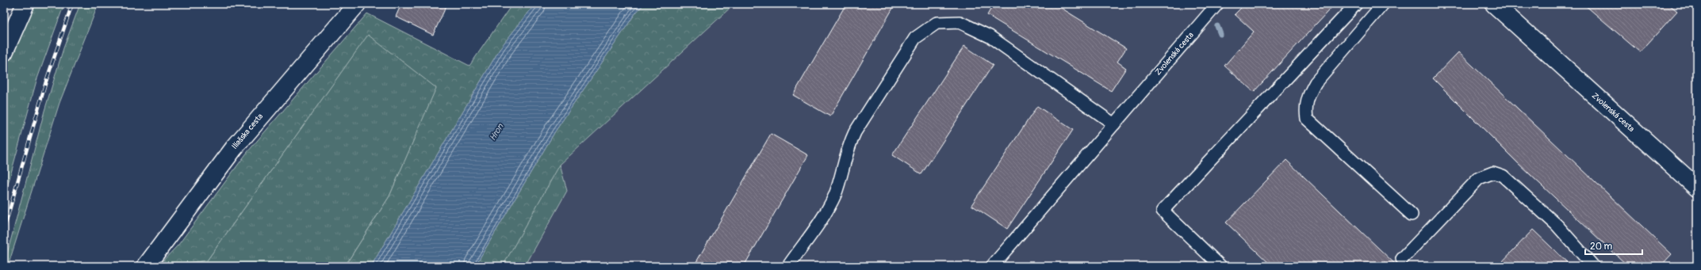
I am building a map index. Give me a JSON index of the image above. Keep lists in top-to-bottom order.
{
  "streets": {
    "street": ["Zvolenská cesta", "Iliašska cesta"]
  },
  "water": ["Hron"],
  "scale_bar": "20 m"
}
